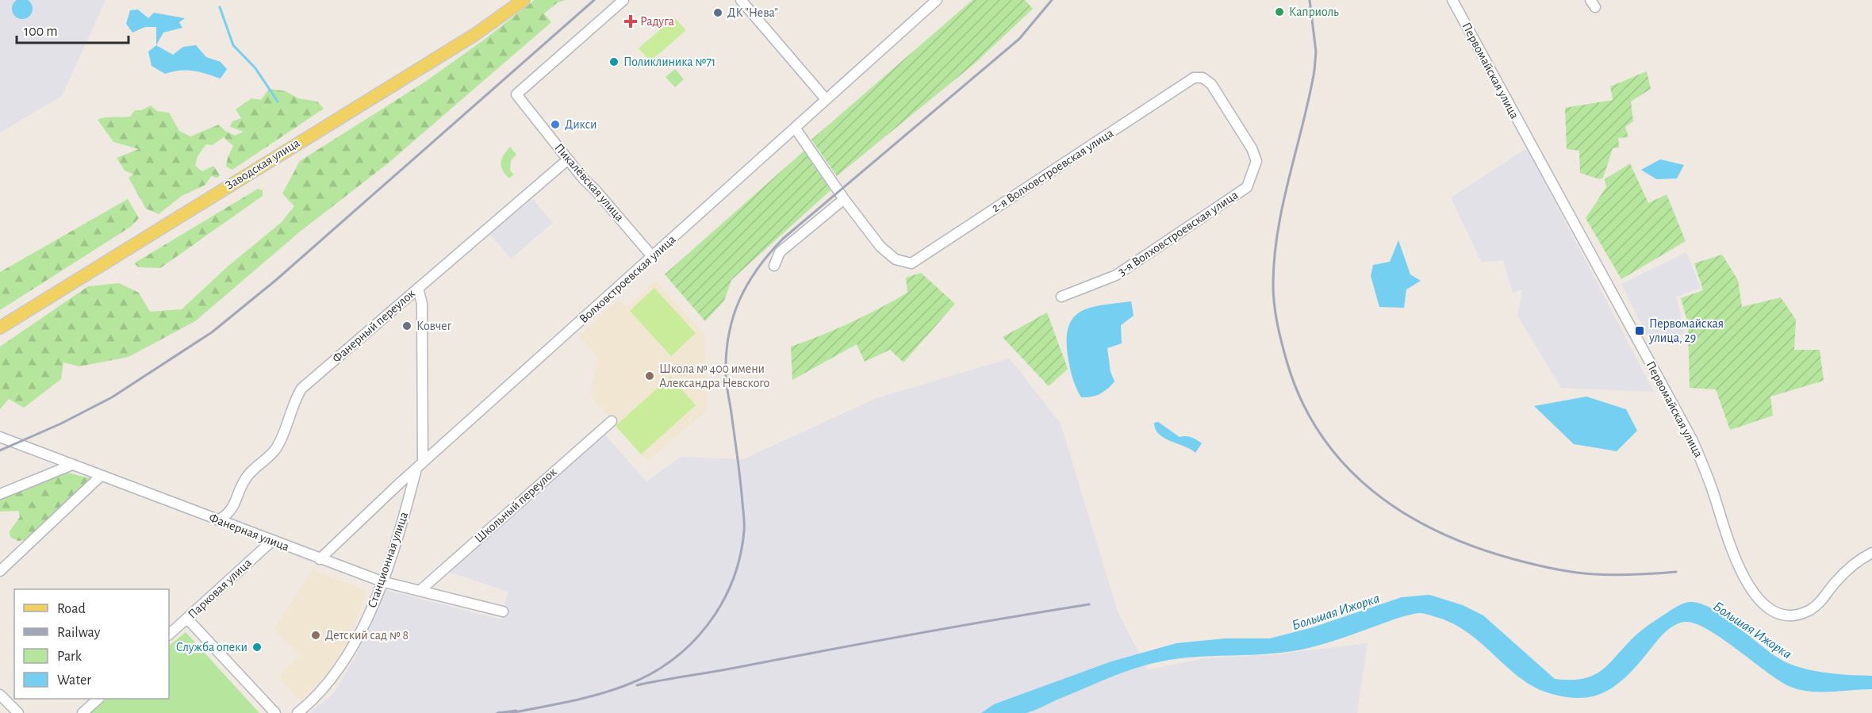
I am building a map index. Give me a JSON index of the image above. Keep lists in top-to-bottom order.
{
  "streets": {
    "main road": ["Заводская улица"],
    "street": [
      "Первомайская улица",
      "2-я Волховстроевская улица",
      "Пикалёвская улица",
      "3-я Волховстроевская улица",
      "Волховстроевская улица",
      "Фанерный переулок",
      "Школьный переулок",
      "Фанерная улица",
      "Станционная улица",
      "Парковая улица"
    ]
  },
  "crossings": [
    ["2-я Волховстроевская улица", "3-я Волховстроевская улица"],
    ["Пикалёвская улица", "Волховстроевская улица"],
    ["Пикалёвская улица", "Фанерный переулок"],
    ["Волховстроевская улица", "Фанерная улица"],
    ["Волховстроевская улица", "Станционная улица"],
    ["Фанерный переулок", "Фанерная улица"],
    ["Фанерный переулок", "Станционная улица"],
    ["Школьный переулок", "Фанерная улица"],
    ["Фанерная улица", "Станционная улица"],
    ["Фанерная улица", "Парковая улица"]
  ],
  "water": ["Большая Ижорка"],
  "places": {
    "other": [
      "Каприоль",
      "ДК \"Нева\"",
      "Поликлиника №71",
      "Дикси",
      "Ковчег",
      "Школа № 400 имени Александра Невского",
      "Детский сад № 8",
      "Служба опеки"
    ],
    "health": ["Радуга"],
    "transit": ["Первомайская улица, 29"]
  },
  "legend": [
    "Road",
    "Railway",
    "Park",
    "Water"
  ],
  "scale_bar": "100 m"
}
